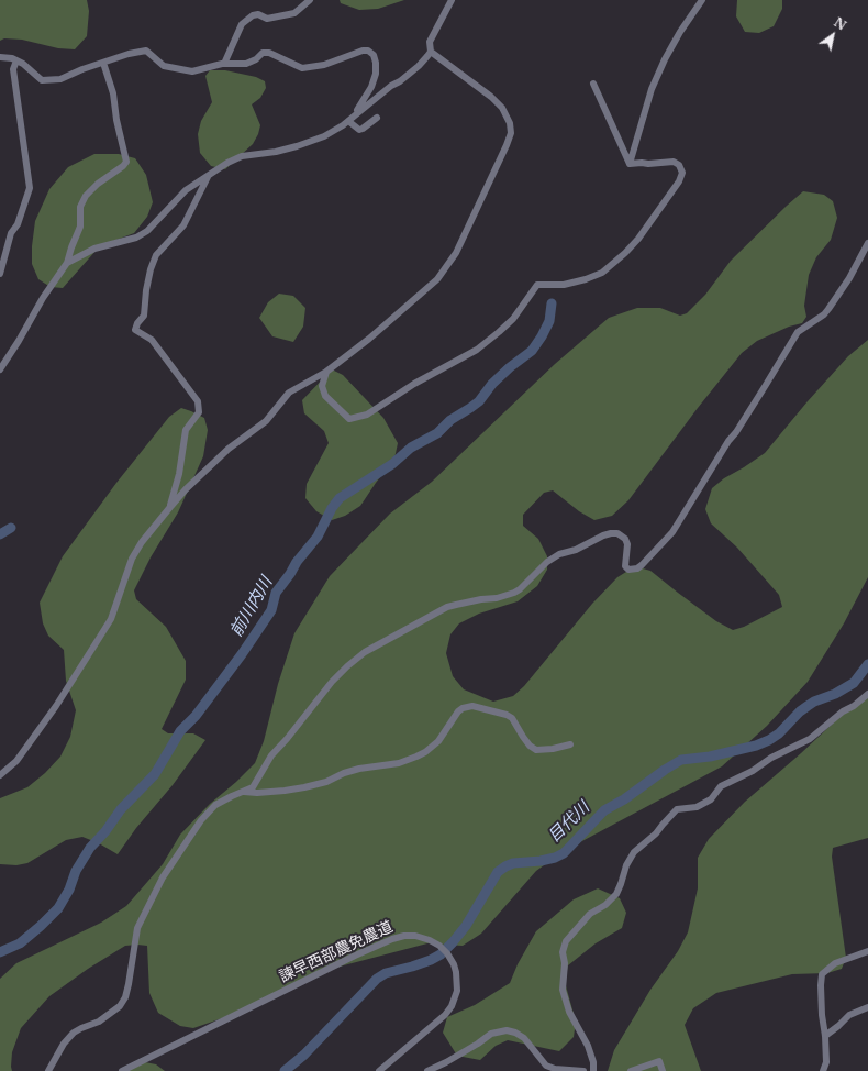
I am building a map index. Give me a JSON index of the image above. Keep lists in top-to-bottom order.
{
  "streets": {
    "street": ["諫早西部農免農道"]
  },
  "water": ["前川内川", "目代川"],
  "north": "top right"
}
